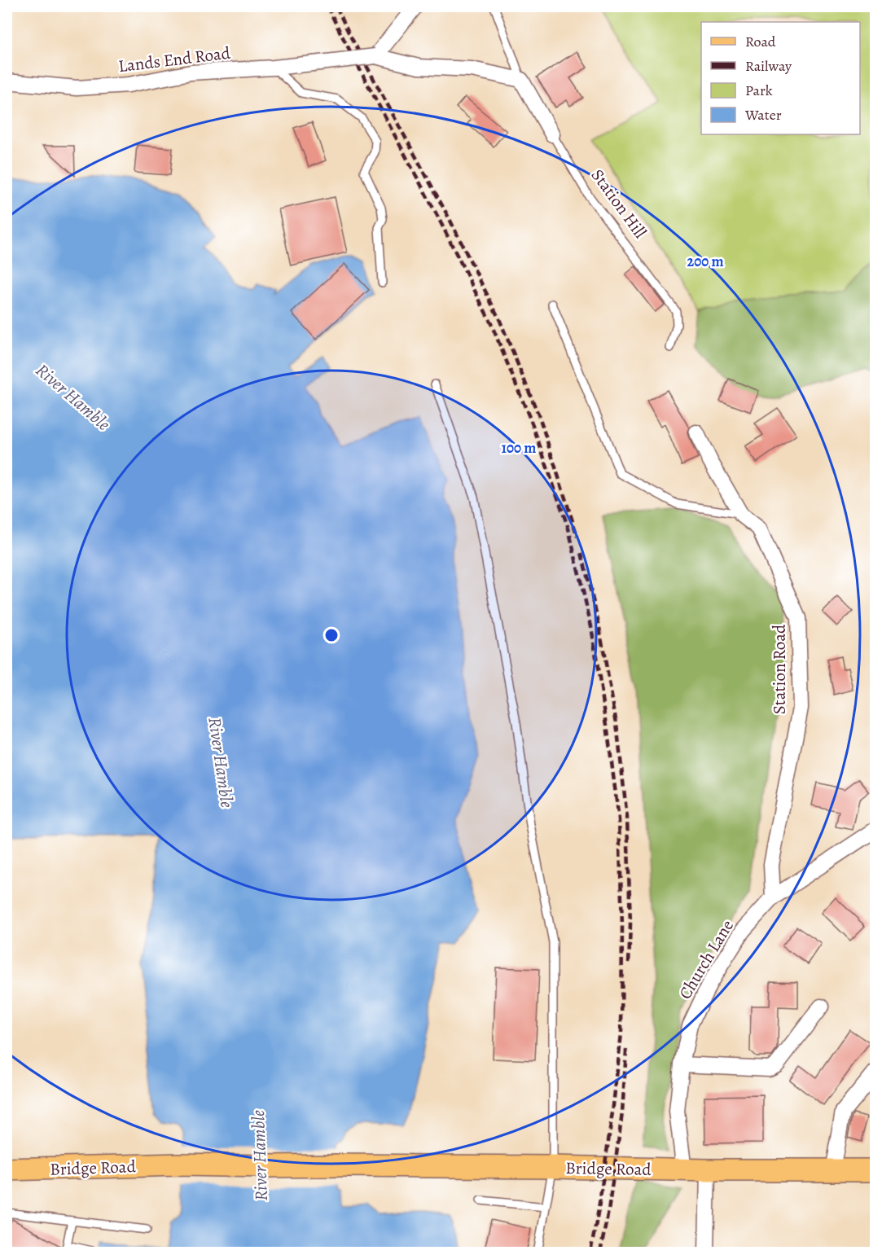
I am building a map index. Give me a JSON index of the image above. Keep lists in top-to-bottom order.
{
  "streets": {
    "main road": ["Bridge Road"],
    "street": [
      "Lands End Road",
      "Station Hill",
      "Station Road",
      "Church Lane"
    ]
  },
  "crossings": [
    ["Station Road", "Church Lane"],
    ["Church Lane", "Bridge Road"]
  ],
  "water": ["River Hamble"],
  "legend": [
    "Road",
    "Railway",
    "Park",
    "Water"
  ],
  "rings": ["200 m", "100 m"]
}
